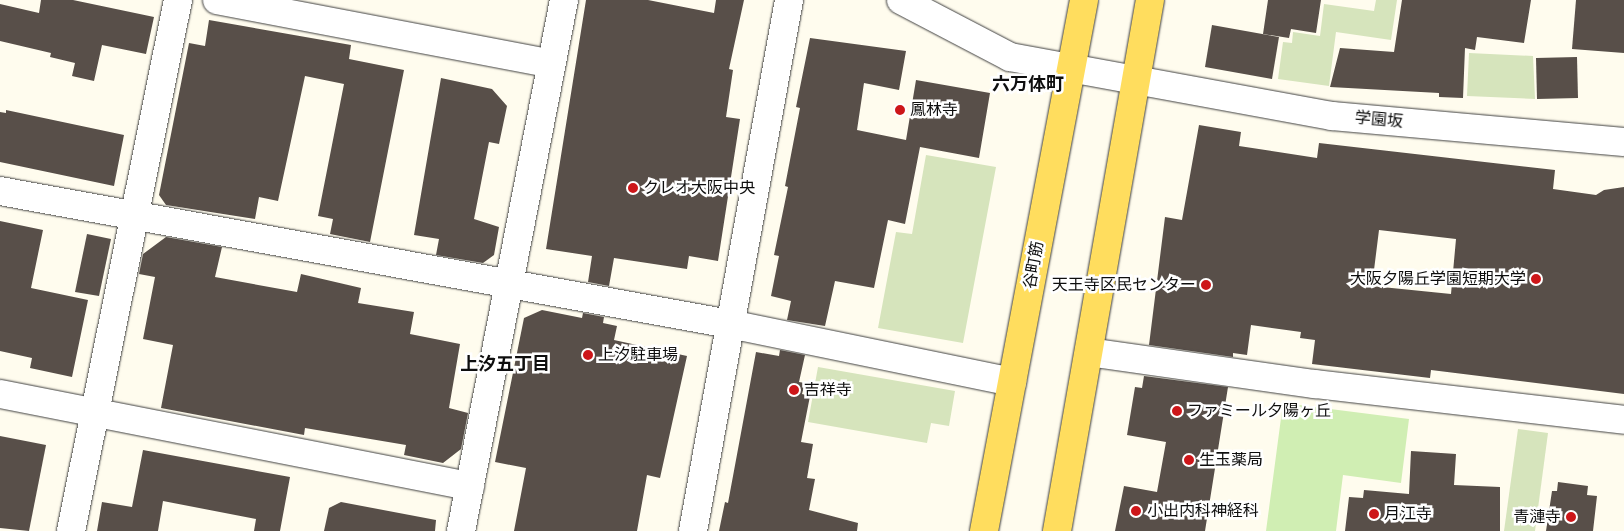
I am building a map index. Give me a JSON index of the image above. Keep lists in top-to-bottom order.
{
  "streets": {
    "main road": ["谷町筋"],
    "street": ["学園坂"]
  },
  "crossings": [
    ["学園坂", "谷町筋"]
  ],
  "districts": ["六万体町", "上汐五丁目"],
  "places": [
    "鳳林寺",
    "クレオ大阪中央",
    "大阪夕陽丘学園短期大学",
    "天王寺区民センター",
    "上汐駐車場",
    "吉祥寺",
    "ファミール夕陽ヶ丘",
    "生玉薬局",
    "小出内科神経科",
    "月江寺",
    "青漣寺"
  ]
}
